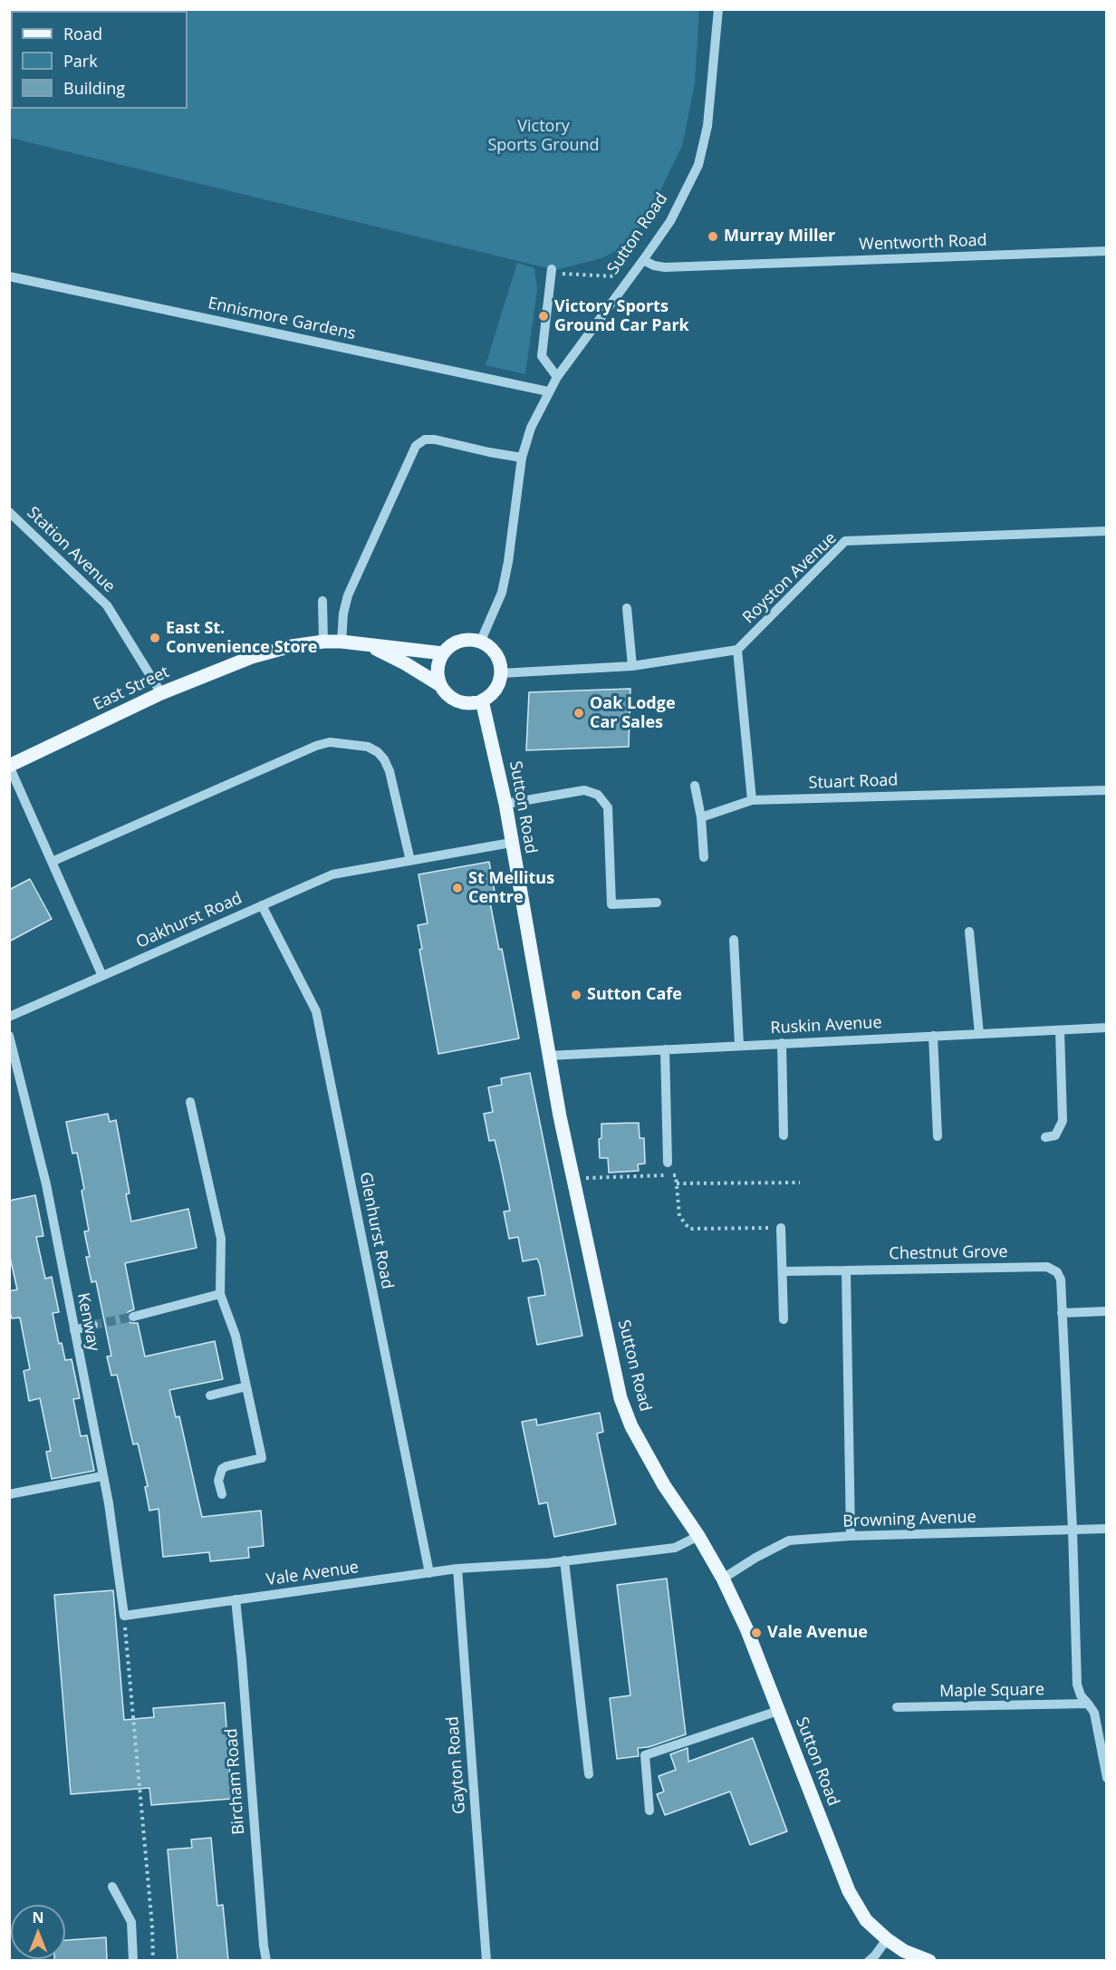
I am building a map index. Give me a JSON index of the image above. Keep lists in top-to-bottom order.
{
  "streets": {
    "main road": ["Sutton Road", "East Street"],
    "street": [
      "Wentworth Road",
      "Ennismore Gardens",
      "Station Avenue",
      "Royston Avenue",
      "Stuart Road",
      "Oakhurst Road",
      "Ruskin Avenue",
      "Glenhurst Road",
      "Chestnut Grove",
      "Kenway",
      "Browning Avenue",
      "Vale Avenue",
      "Maple Square",
      "Gayton Road",
      "Bircham Road"
    ]
  },
  "crossings": [
    ["Sutton Road", "Wentworth Road"],
    ["Sutton Road", "Ennismore Gardens"],
    ["Sutton Road", "East Street"],
    ["Sutton Road", "Oakhurst Road"],
    ["Sutton Road", "Ruskin Avenue"],
    ["Sutton Road", "Browning Avenue"],
    ["Sutton Road", "Vale Avenue"],
    ["Station Avenue", "East Street"],
    ["Oakhurst Road", "Glenhurst Road"],
    ["Glenhurst Road", "Vale Avenue"],
    ["Chestnut Grove", "Browning Avenue"],
    ["Kenway", "Vale Avenue"],
    ["Vale Avenue", "Gayton Road"],
    ["Vale Avenue", "Bircham Road"]
  ],
  "parks": ["Victory Sports Ground"],
  "places": [
    "Murray Miller",
    "Victory Sports Ground Car Park",
    "East St. Convenience Store",
    "Oak Lodge Car Sales",
    "St Mellitus Centre",
    "Sutton Cafe",
    "Vale Avenue"
  ],
  "legend": ["Road", "Park", "Building"],
  "north": "top"
}
